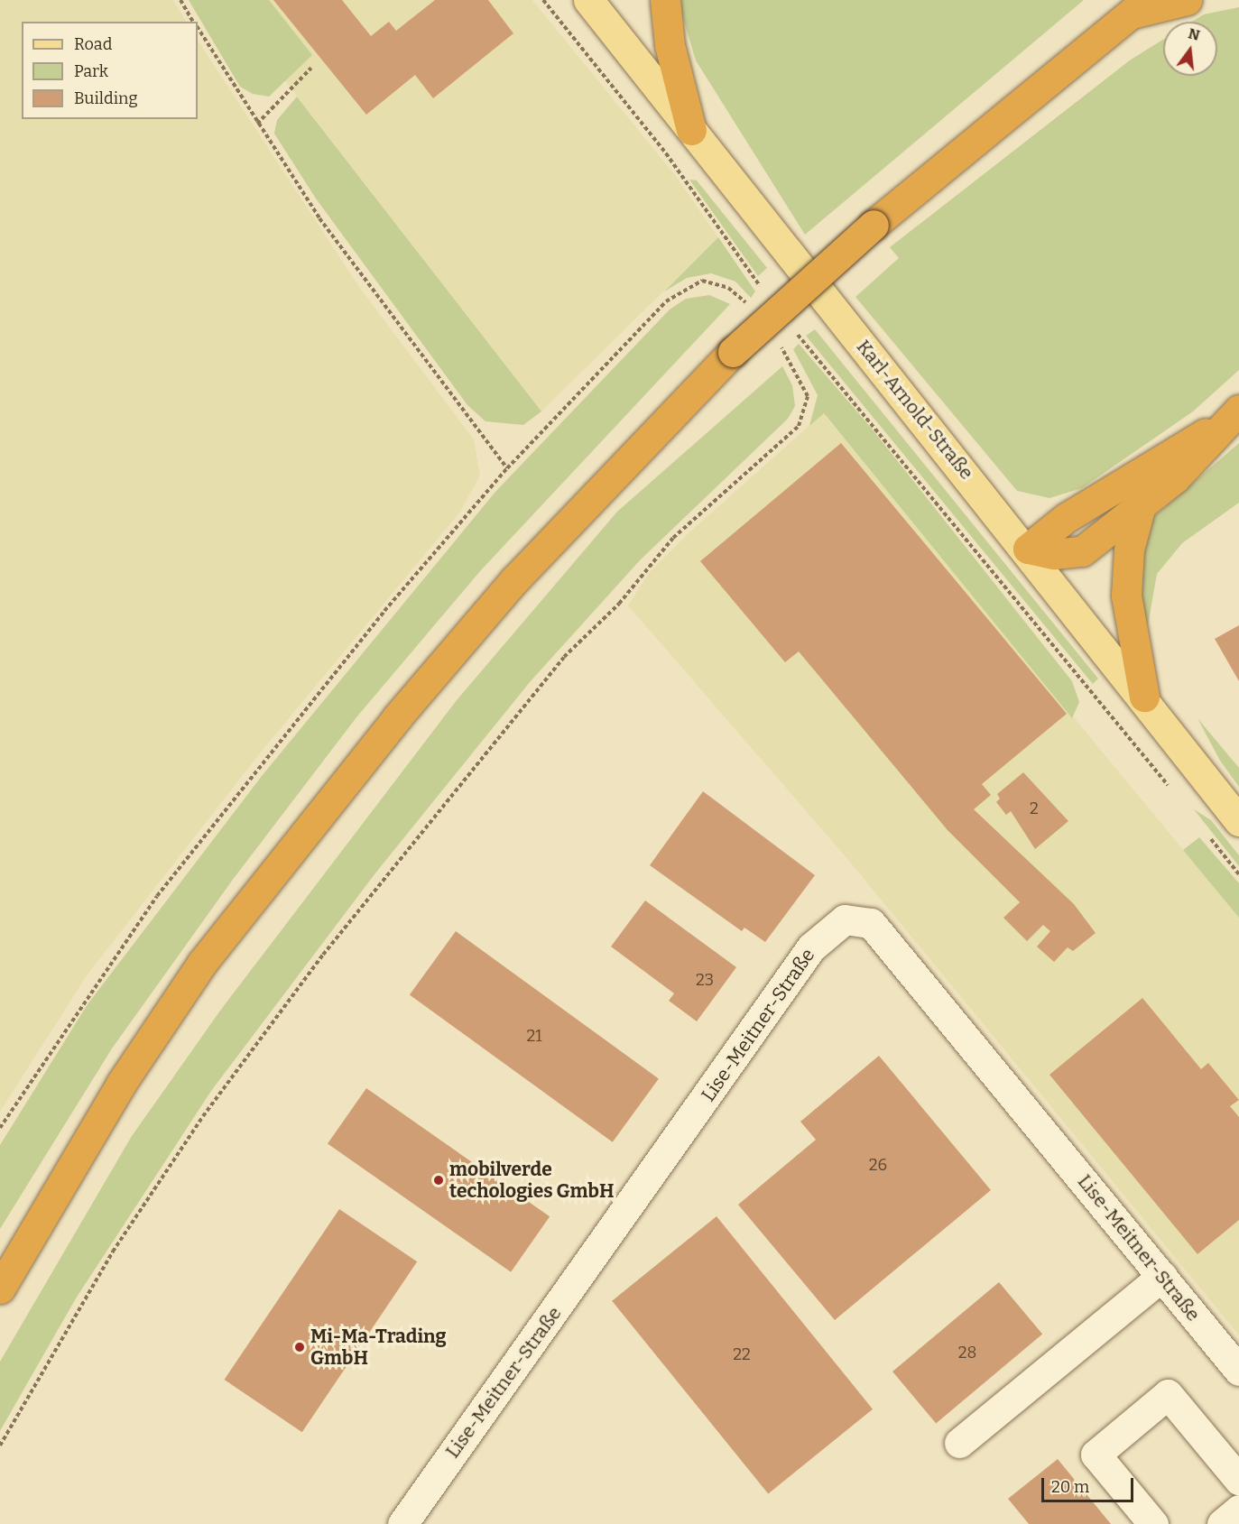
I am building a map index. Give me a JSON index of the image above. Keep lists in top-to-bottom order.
{
  "streets": {
    "main road": ["Karl-Arnold-Straße"],
    "street": ["Lise-Meitner-Straße"]
  },
  "places": ["mobilverde techologies GmbH", "Mi-Ma-Trading GmbH"],
  "house_numbers": [
    "2",
    "23",
    "21",
    "26",
    "28",
    "22"
  ],
  "legend": ["Road", "Park", "Building"],
  "scale_bar": "20 m",
  "north": "top"
}
